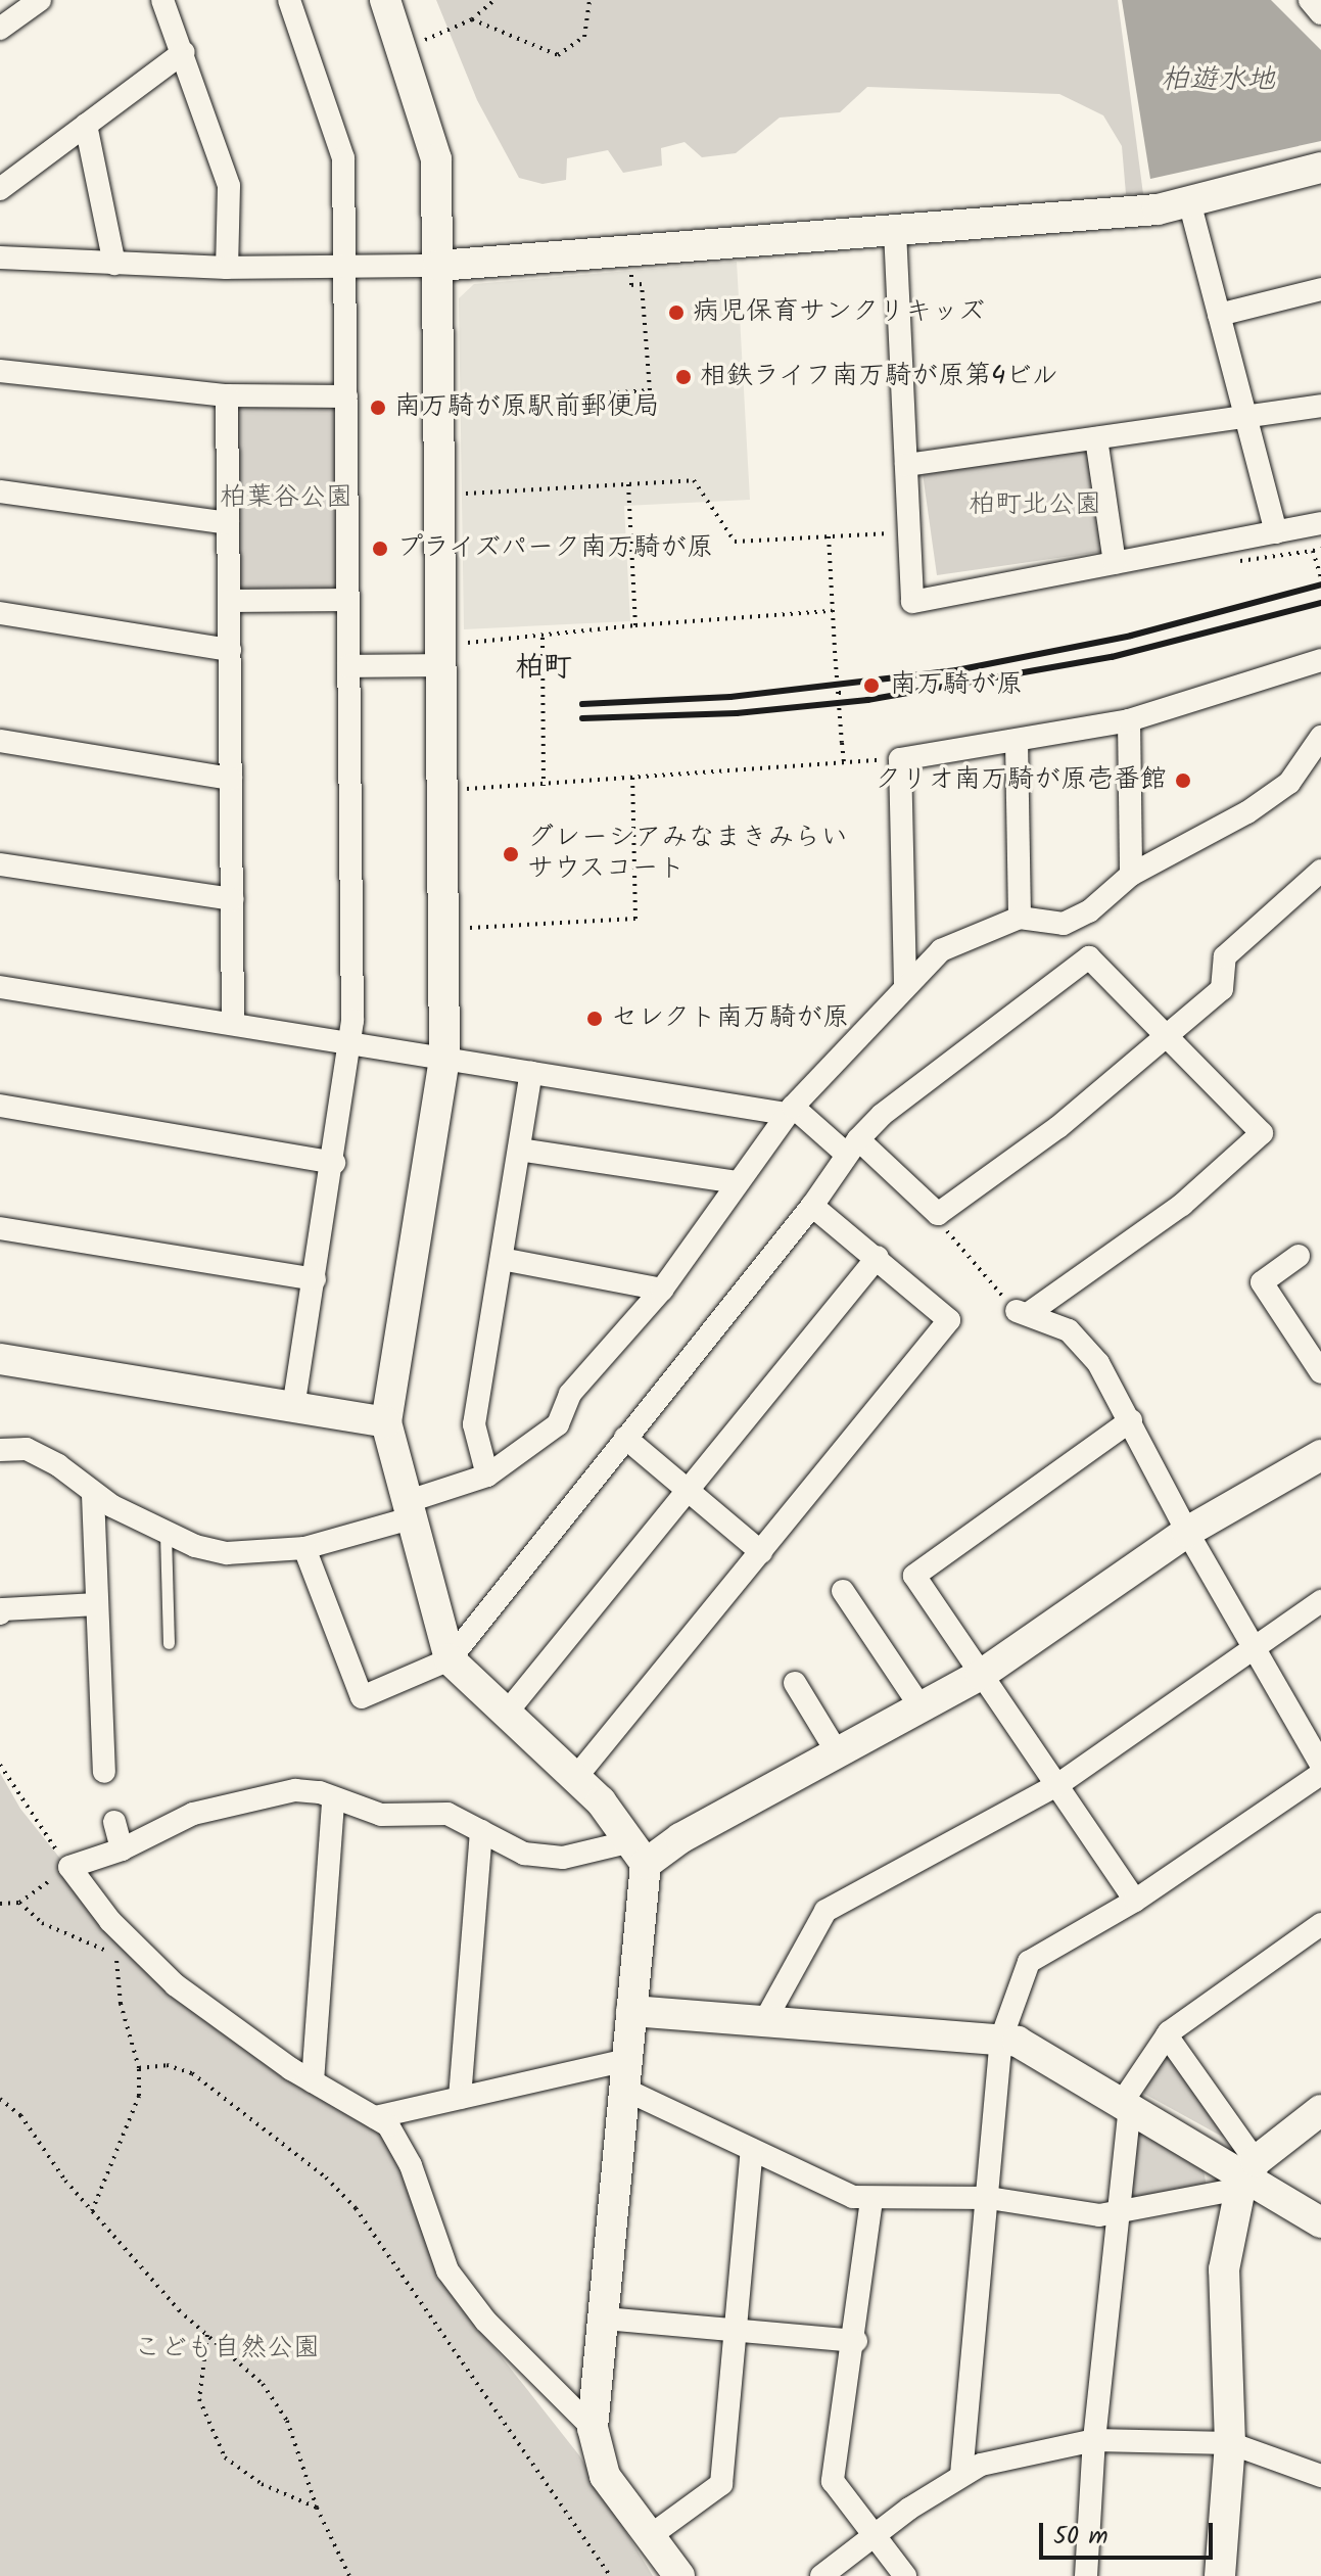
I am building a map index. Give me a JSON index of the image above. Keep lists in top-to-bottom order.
{
  "districts": ["柏町"],
  "water": ["柏遊水地"],
  "parks": ["柏葉谷公園", "柏町北公園", "こども自然公園"],
  "places": [
    "病児保育サンクリキッズ",
    "相鉄ライフ南万騎が原第4ビル",
    "南万騎が原駅前郵便局",
    "プライズパーク南万騎が原",
    "南万騎が原",
    "クリオ南万騎が原壱番館",
    "グレーシアみなまきみらい サウスコート",
    "セレクト南万騎が原"
  ],
  "scale_bar": "50 m"
}
